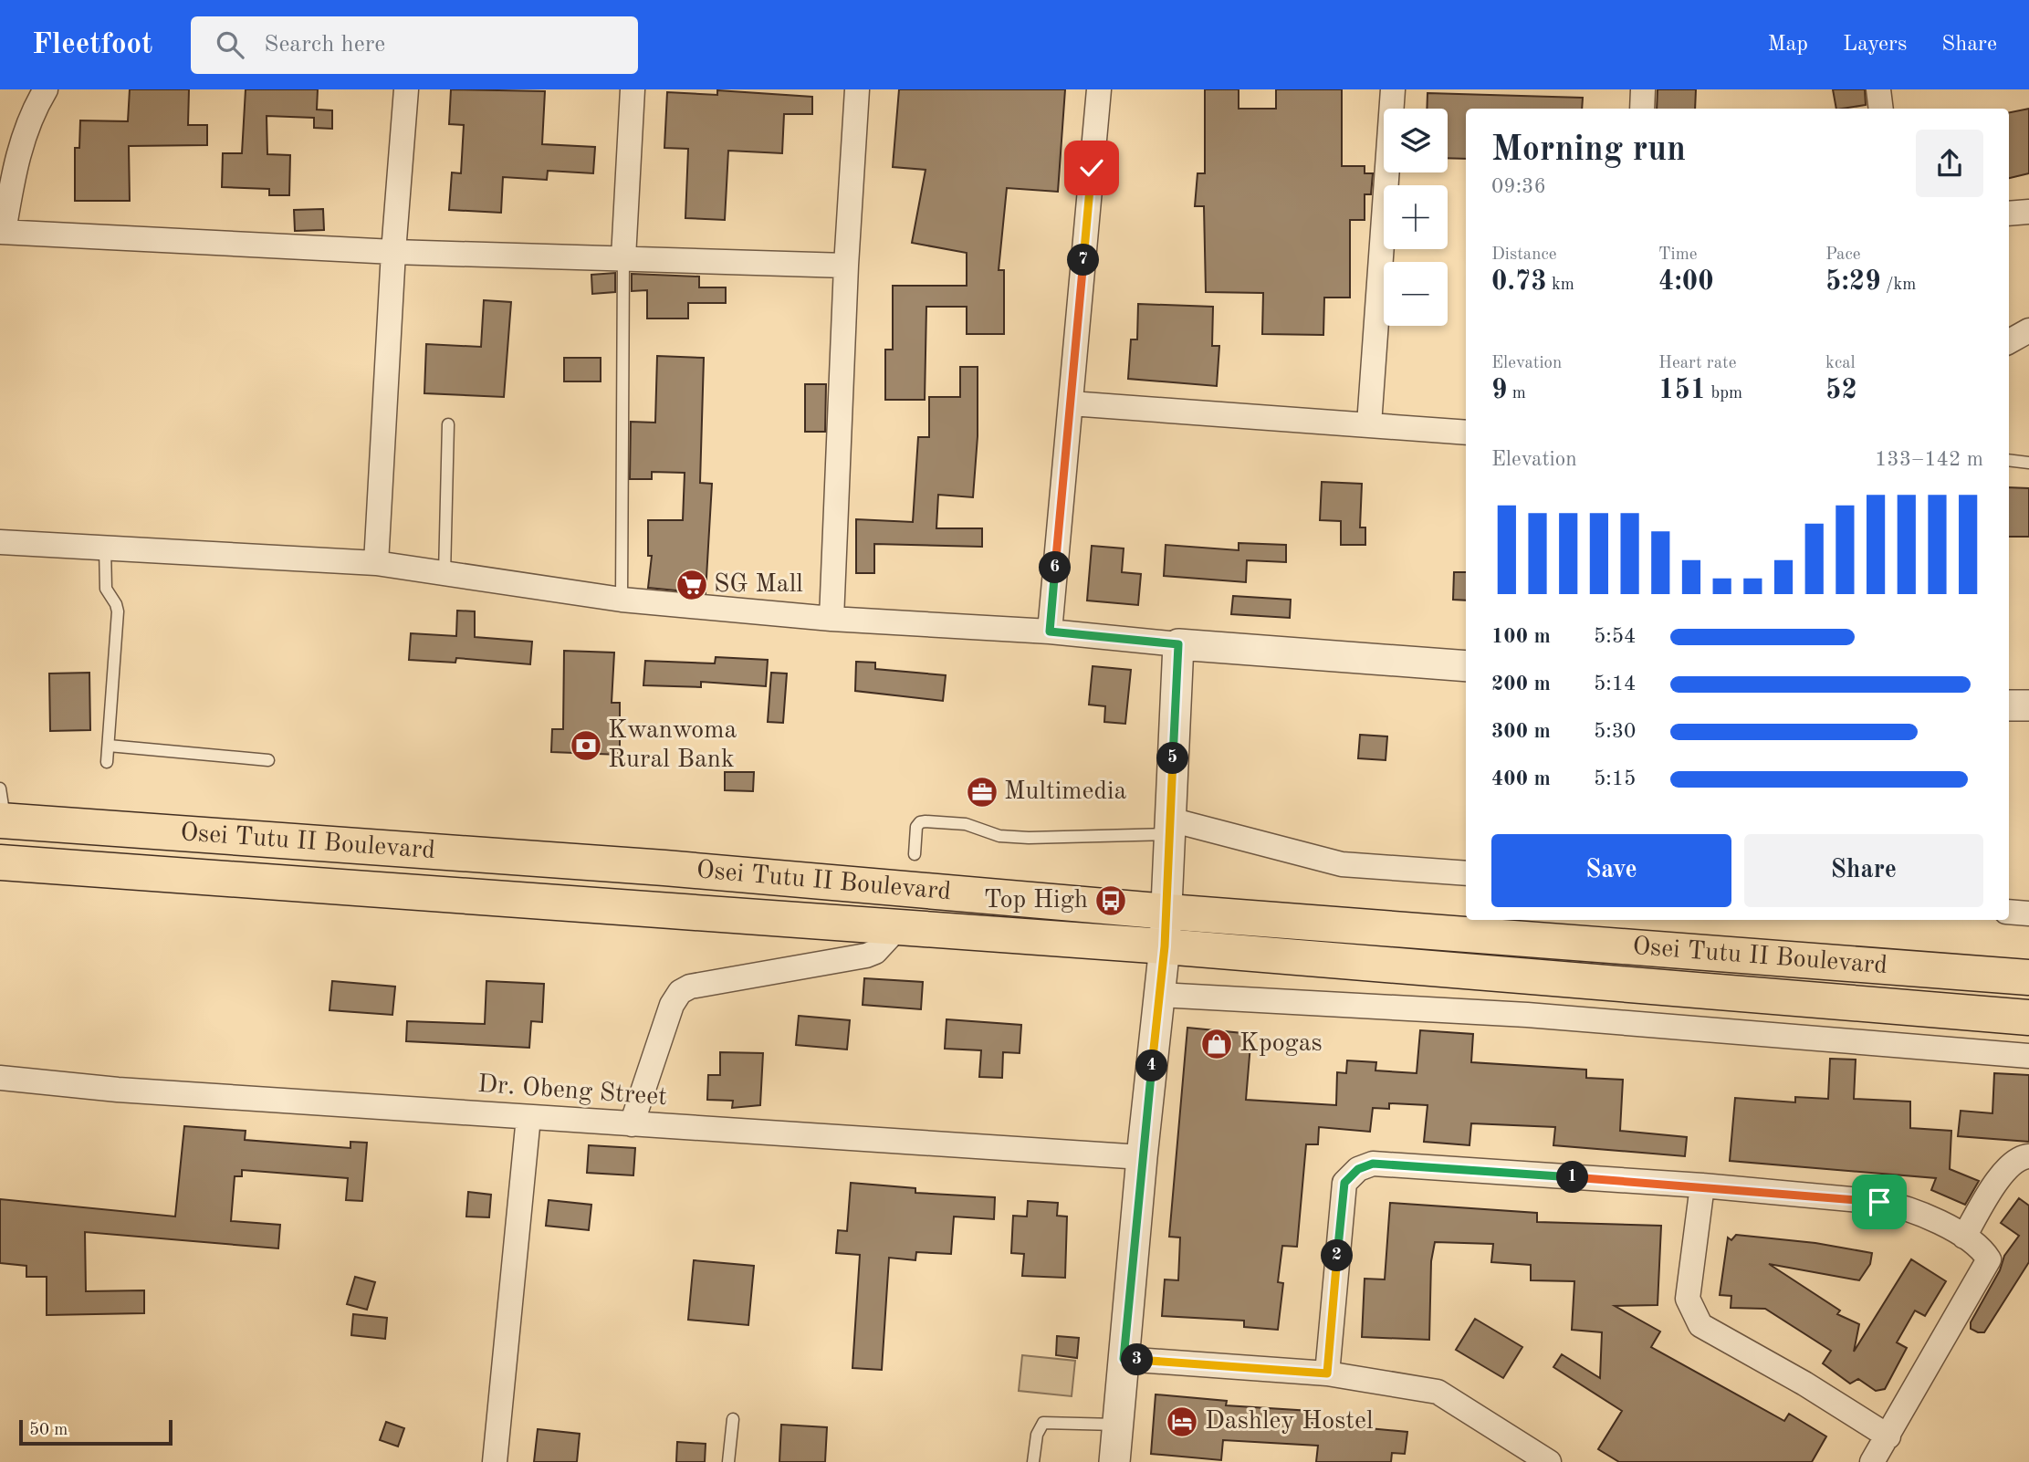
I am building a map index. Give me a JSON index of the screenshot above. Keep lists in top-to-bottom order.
{
  "streets": {
    "highway": ["Osei Tutu II Boulevard"],
    "street": ["Dr. Obeng Street"]
  },
  "places": {
    "supermarket": ["SG Mall"],
    "bank": ["Kwanwoma Rural Bank"],
    "office": ["Multimedia"],
    "bus stop": ["Top High"],
    "shop": ["Kpogas"],
    "hotel": ["Dashley Hostel"]
  },
  "scale_bar": "50 m",
  "page": {
    "header": "Fleetfoot",
    "search": "Search here",
    "nav": ["Map", "Layers", "Share"],
    "map_buttons": ["+", "−"],
    "heading": ["Morning run", "09:36"],
    "stats": [
      ["Distance", "0.73 km"],
      ["Time", "4:00"],
      ["Pace", "5:29 /km"],
      ["Elevation", "9 m"],
      ["Heart rate", "151 bpm"],
      ["kcal", "52"]
    ],
    "pins": [
      "7",
      "6",
      "5",
      "4",
      "1",
      "2",
      "3"
    ],
    "chart": ["Elevation", "133–142 m"],
    "list": [
      {
        "name": "100 m",
        "note": "5:54"
      },
      {
        "name": "200 m",
        "note": "5:14"
      },
      {
        "name": "300 m",
        "note": "5:30"
      },
      {
        "name": "400 m",
        "note": "5:15"
      }
    ],
    "buttons": ["Save", "Share"],
    "scale": "50 m"
  }
}
